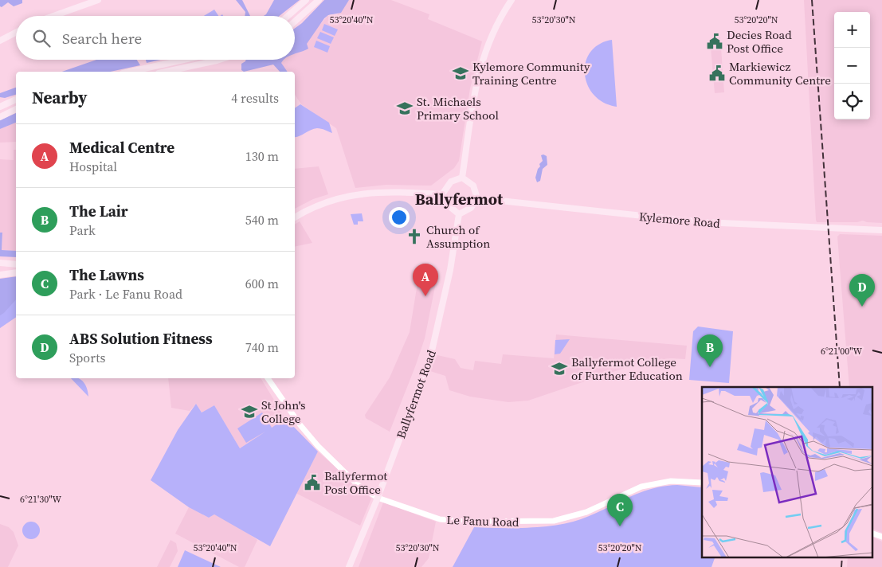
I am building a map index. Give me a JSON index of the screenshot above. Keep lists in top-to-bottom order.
{
  "streets": {
    "main road": ["Kylemore Road", "Ballyfermot Road"],
    "street": ["Le Fanu Road"]
  },
  "crossings": [
    ["Kylemore Road", "Ballyfermot Road"],
    ["Ballyfermot Road", "Le Fanu Road"]
  ],
  "districts": ["Ballyfermot"],
  "places": {
    "public building": ["Decies Road Post Office", "Markiewicz Community Centre", "Ballyfermot Post Office"],
    "school or university": [
      "Kylemore Community Training Centre",
      "St. Michaels Primary School",
      "Ballyfermot College of Further Education",
      "St John's College"
    ],
    "church": ["Church of Assumption"]
  },
  "page": {
    "map_buttons": ["+", "−"],
    "search": "Search here",
    "heading": ["Nearby", "4 results"],
    "list": [
      {
        "mark": "A",
        "name": "Medical Centre",
        "note": "Hospital",
        "value": "130 m"
      },
      {
        "mark": "B",
        "name": "The Lair",
        "note": "Park",
        "value": "540 m"
      },
      {
        "mark": "C",
        "name": "The Lawns",
        "note": "Park · Le Fanu Road",
        "value": "600 m"
      },
      {
        "mark": "D",
        "name": "ABS Solution Fitness",
        "note": "Sports",
        "value": "740 m"
      }
    ],
    "pins": [
      "A",
      "D",
      "B",
      "C"
    ]
  },
  "coordinates": [
    "53°20'40\"N",
    "53°20'30\"N",
    "53°20'20\"N",
    "6°21'00\"W",
    "6°21'30\"W"
  ]
}
